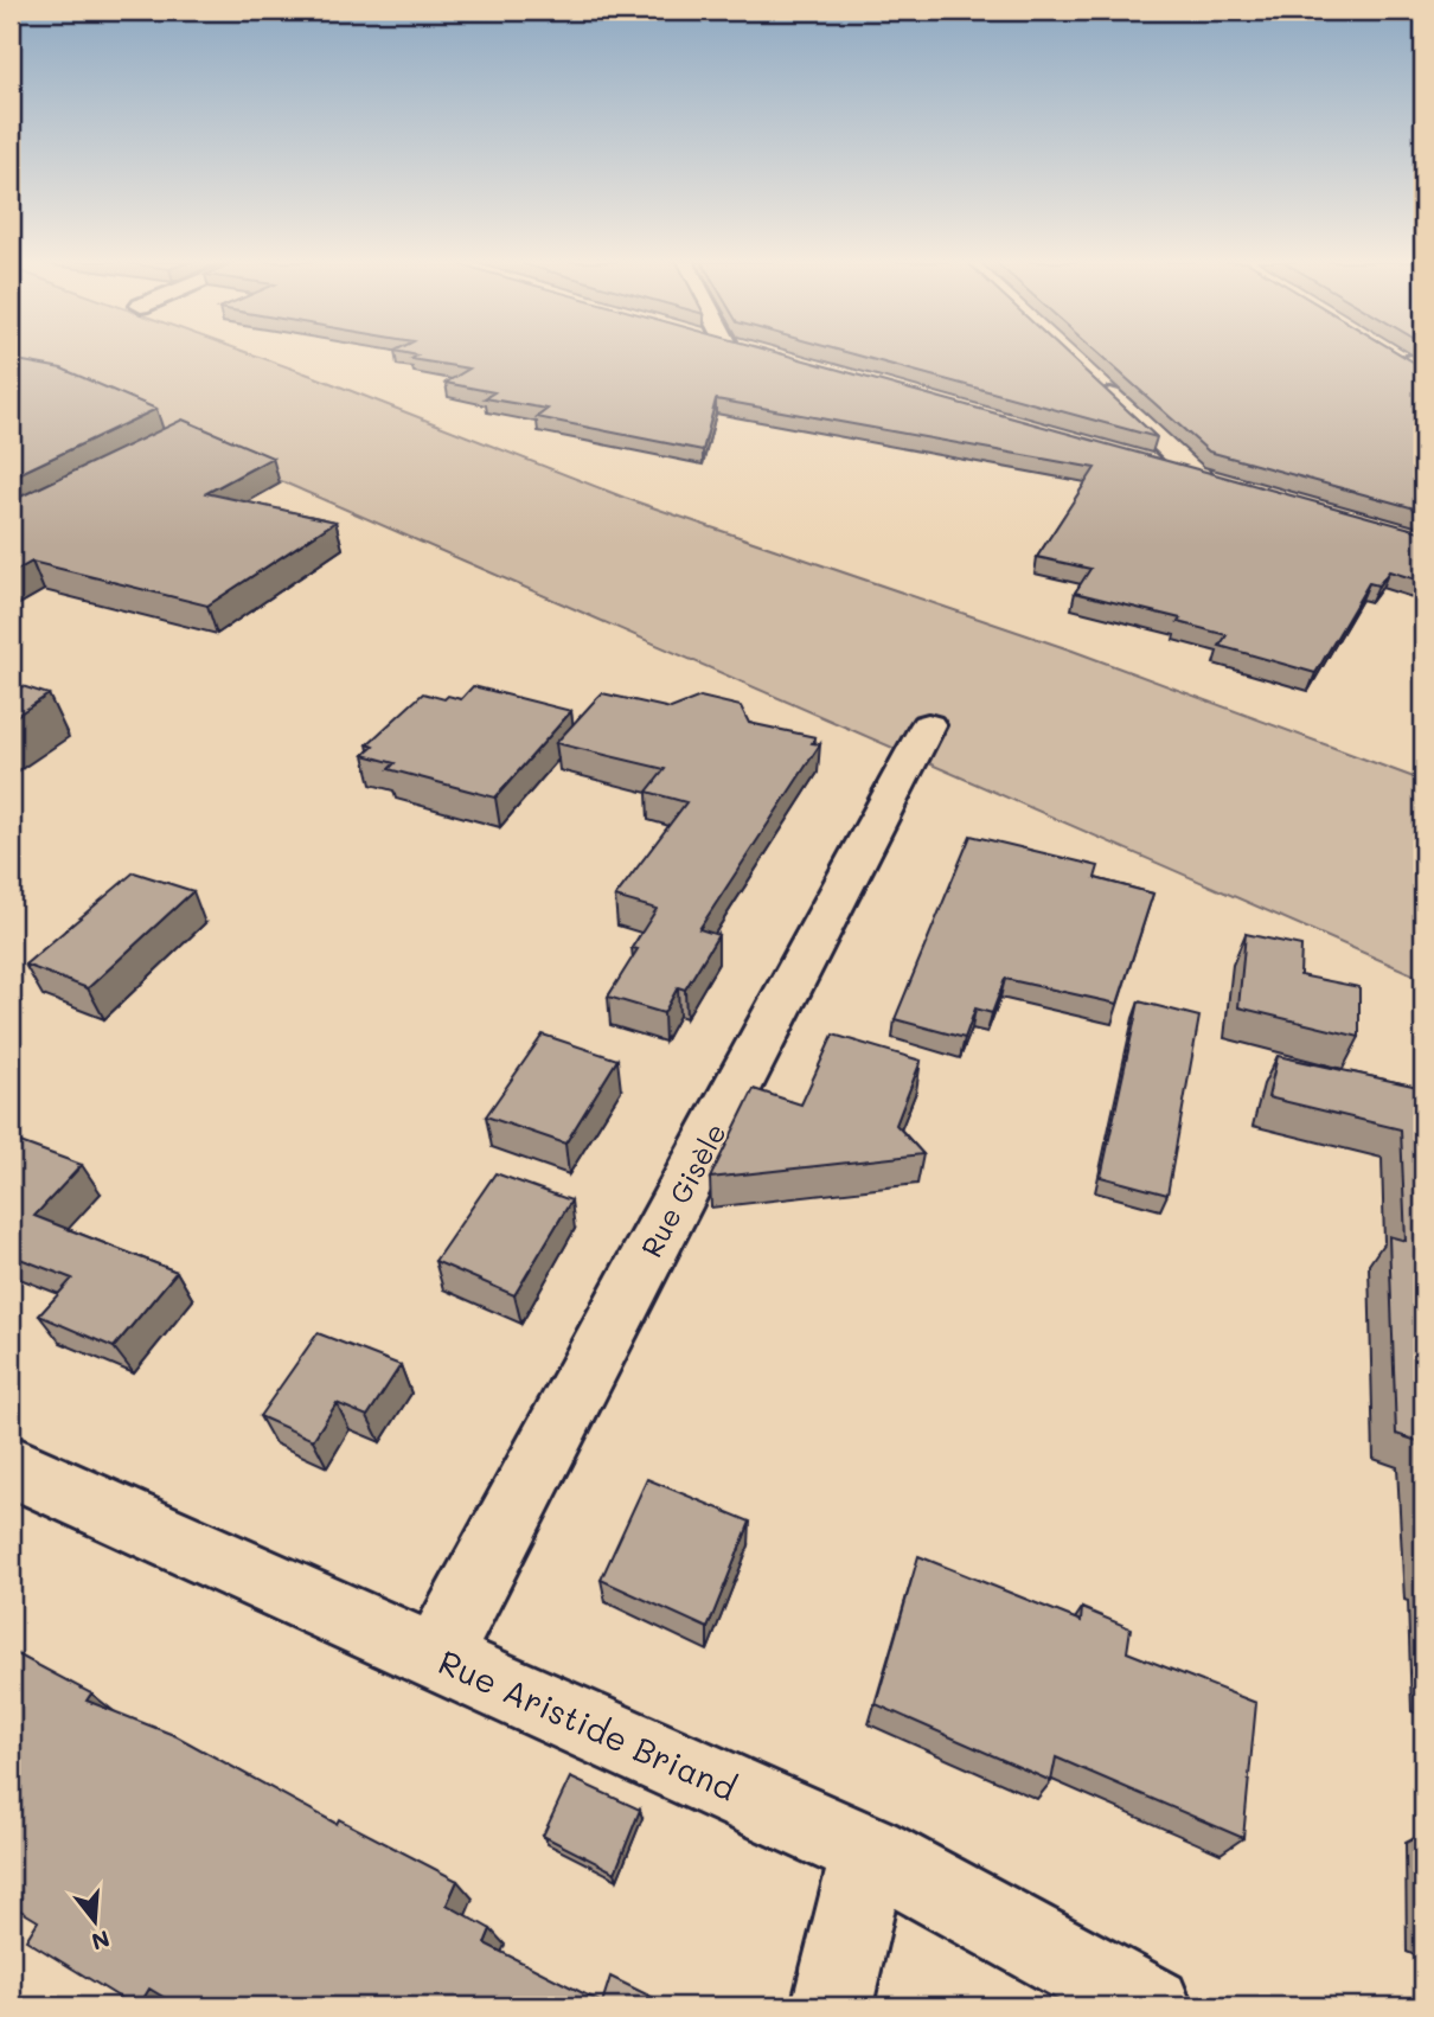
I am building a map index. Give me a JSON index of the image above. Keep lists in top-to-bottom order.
{
  "streets": {
    "street": ["Rue Gisèle", "Rue Aristide Briand"]
  },
  "crossings": [
    ["Rue Gisèle", "Rue Aristide Briand"]
  ],
  "north": "bottom"
}
